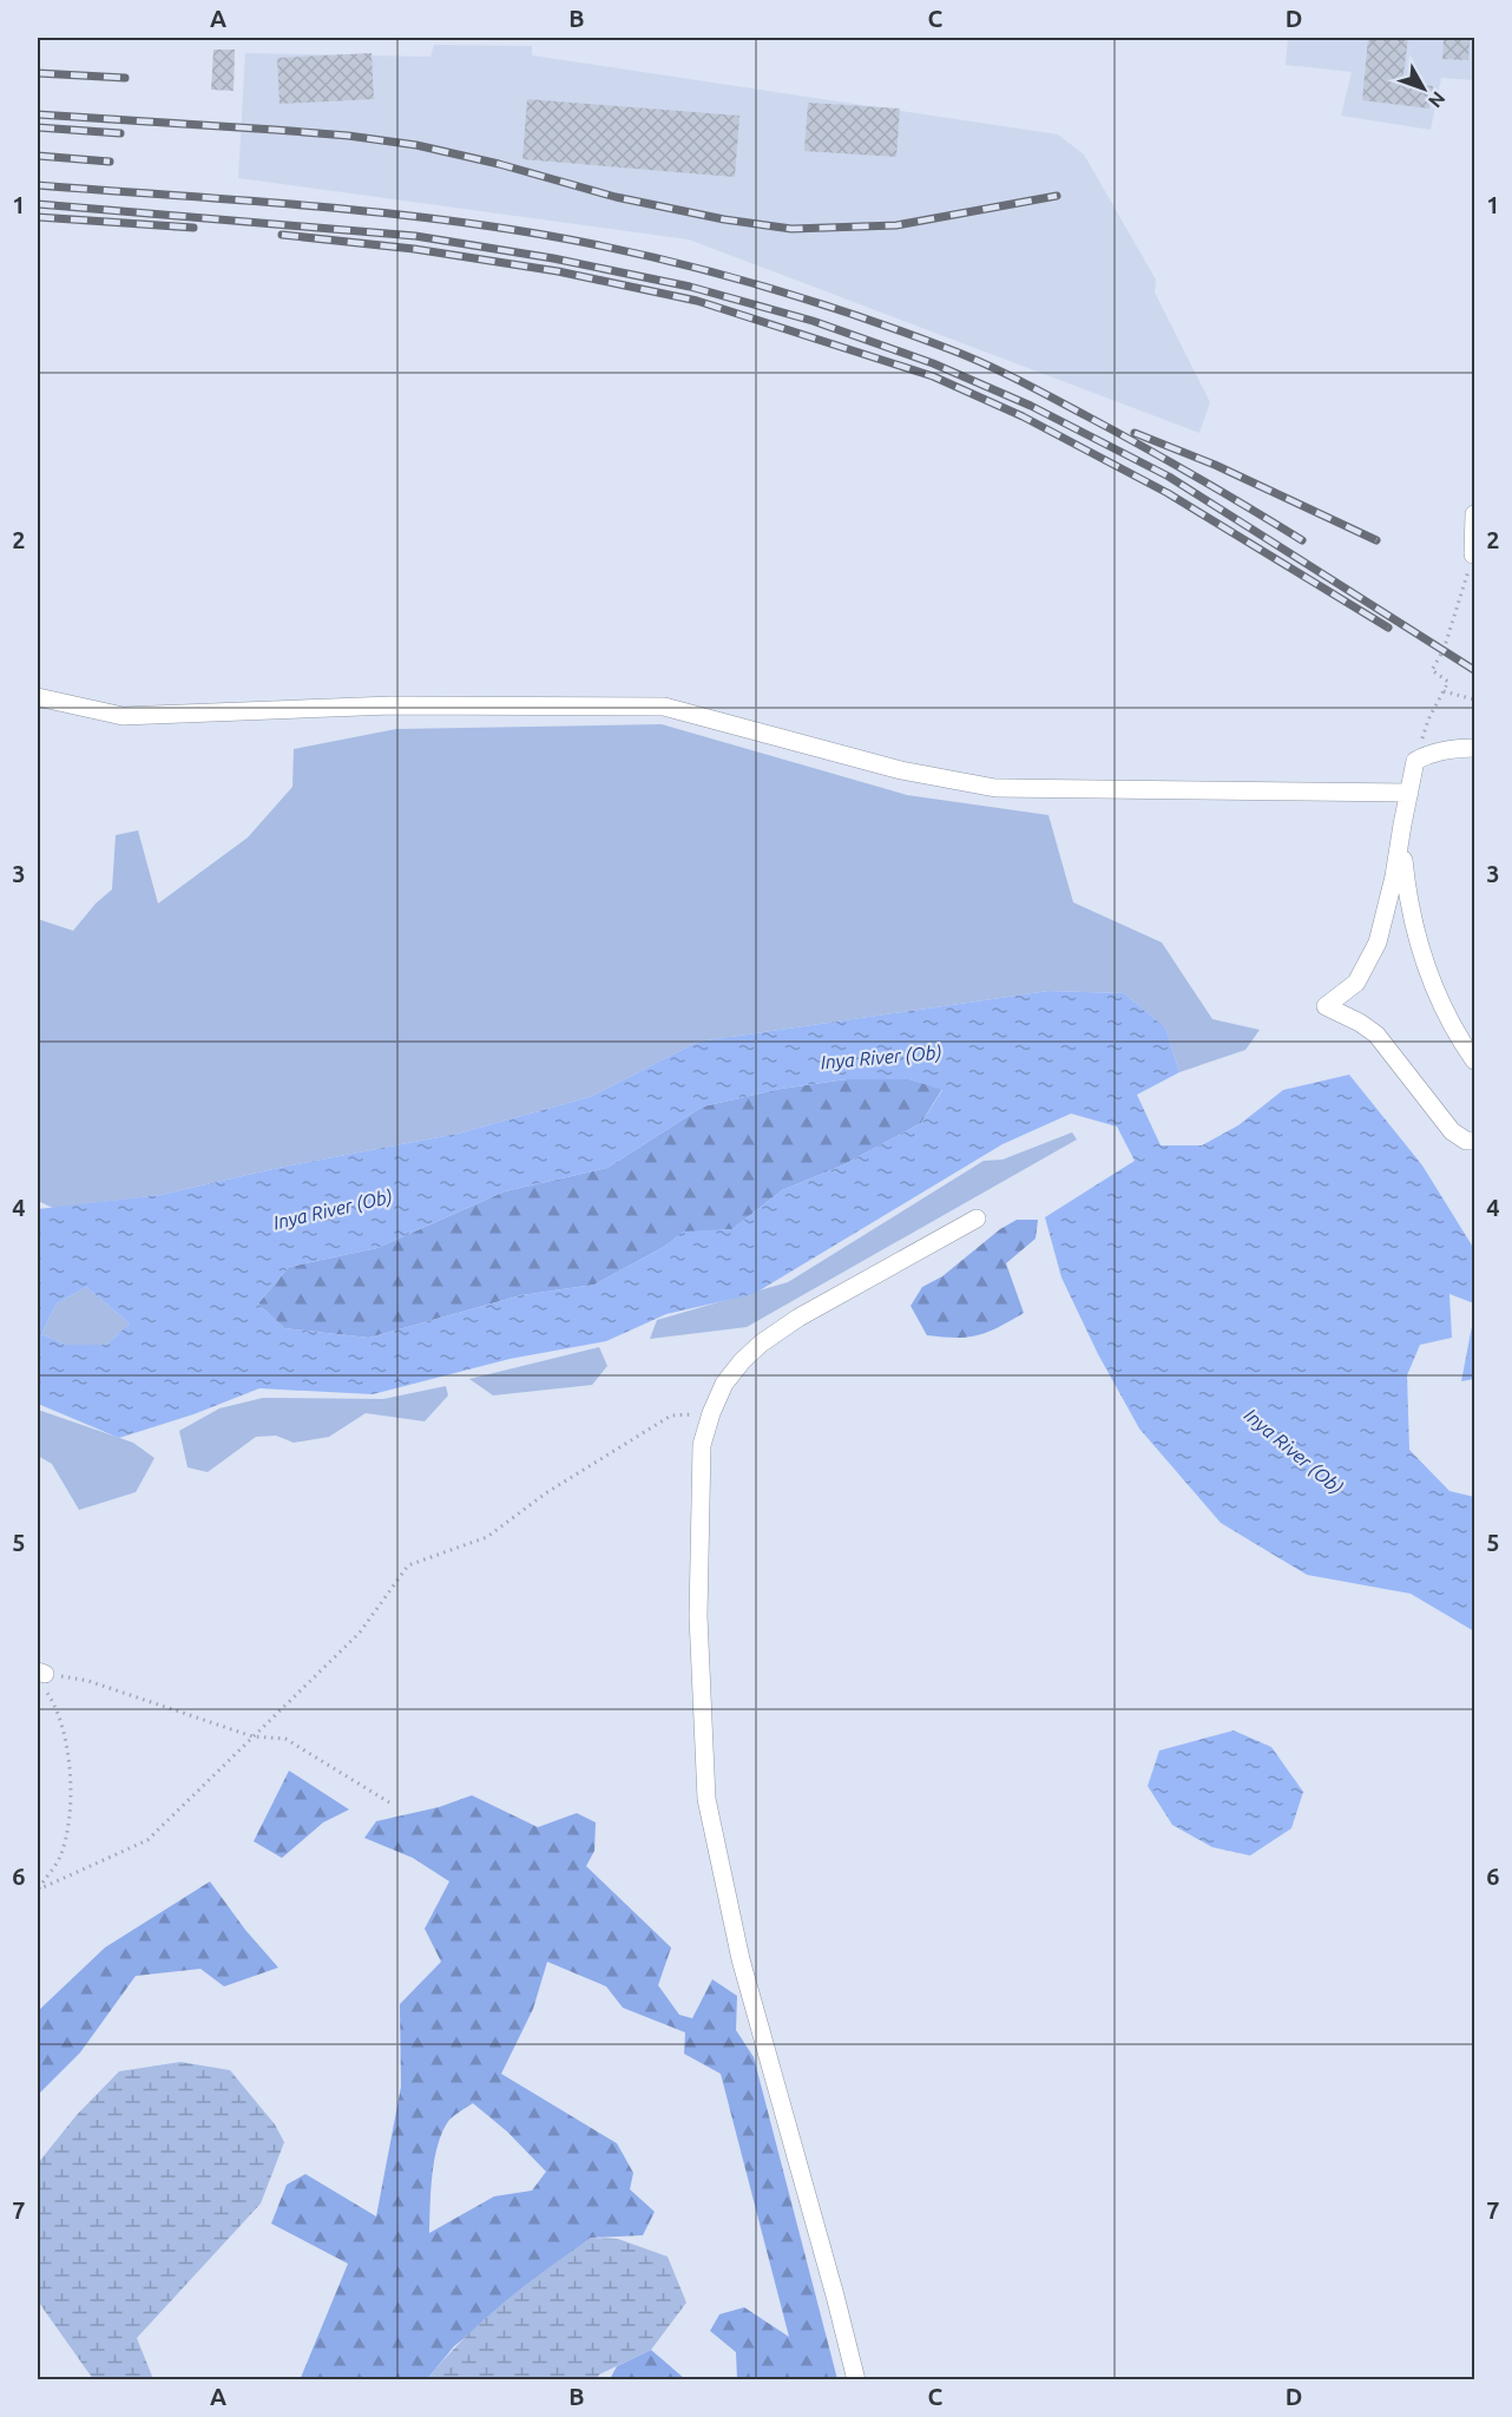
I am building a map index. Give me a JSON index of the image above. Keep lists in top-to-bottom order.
{
  "water": ["Inya River (Ob)"],
  "north": "bottom right",
  "grid": {
    "columns": [
      "A",
      "B",
      "C",
      "D"
    ],
    "rows": [
      "1",
      "2",
      "3",
      "4",
      "5",
      "6",
      "7"
    ]
  }
}
